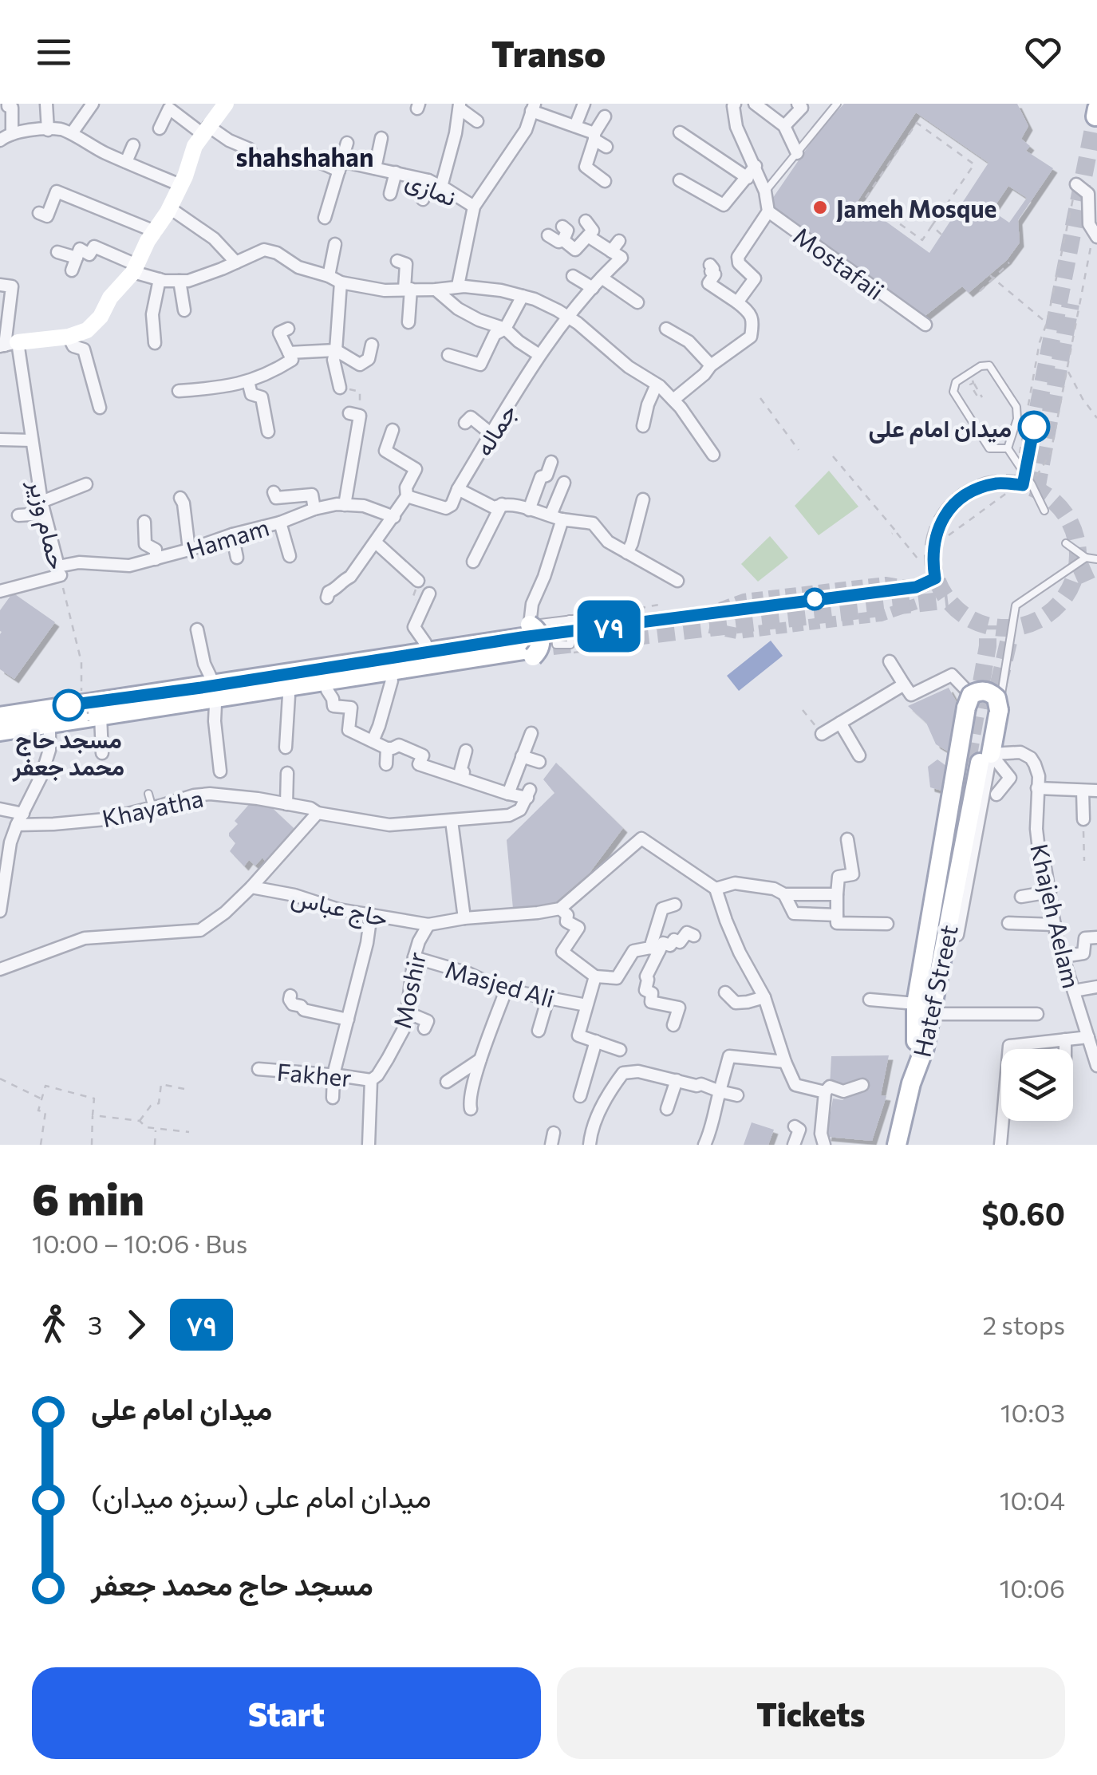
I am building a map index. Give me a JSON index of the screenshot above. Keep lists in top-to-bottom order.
{
  "streets": {
    "main road": ["Hatef Street"],
    "street": [
      "نمازی",
      "Mostafaii",
      "جماله",
      "حمام وزیر",
      "Hamam",
      "Khayatha",
      "حاج عباس",
      "Khajeh Aelam",
      "Masjed Ali",
      "Moshir",
      "Fakher"
    ]
  },
  "crossings": [
    ["حمام وزیر", "Hamam"],
    ["حاج عباس", "Moshir"],
    ["Khajeh Aelam", "Hatef Street"],
    ["Masjed Ali", "Moshir"],
    ["Moshir", "Fakher"]
  ],
  "districts": ["shahshahan"],
  "places": ["Jameh Mosque", "میدان امام علی", "مسجد حاج محمد جعفر"],
  "lines": ["bus line ۷۹"],
  "page": {
    "header": "Transo",
    "on_map": "۷۹",
    "heading": ["6 min", "10:00 – 10:06 · Bus", "$0.60"],
    "legs": ["3", "۷۹", "2 stops"],
    "list": [
      {
        "name": "میدان امام علی",
        "value": "10:03"
      },
      {
        "name": "میدان امام علی (سبزه میدان)",
        "value": "10:04"
      },
      {
        "name": "مسجد حاج محمد جعفر",
        "value": "10:06"
      }
    ],
    "buttons": ["Start", "Tickets"]
  }
}
